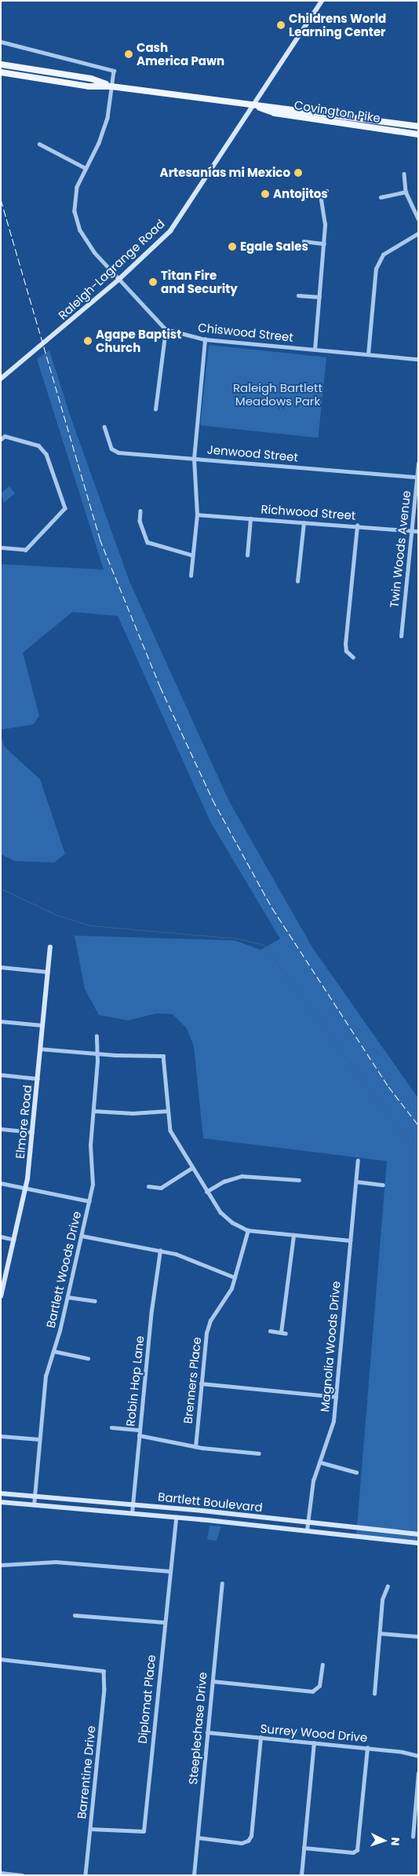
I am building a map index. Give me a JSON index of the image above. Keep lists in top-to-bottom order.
{
  "streets": {
    "main road": [
      "Covington Pike",
      "Raleigh-Lagrange Road",
      "Elmore Road",
      "Bartlett Boulevard"
    ],
    "street": [
      "Chiswood Street",
      "Jenwood Street",
      "Richwood Street",
      "Twin Woods Avenue",
      "Bartlett Woods Drive",
      "Magnolia Woods Drive",
      "Brenners Place",
      "Robin Hop Lane",
      "Diplomat Place",
      "Steeplechase Drive",
      "Surrey Wood Drive",
      "Barrentine Drive"
    ]
  },
  "crossings": [
    ["Covington Pike", "Raleigh-Lagrange Road"],
    ["Jenwood Street", "Twin Woods Avenue"],
    ["Richwood Street", "Twin Woods Avenue"],
    ["Bartlett Woods Drive", "Bartlett Boulevard"],
    ["Magnolia Woods Drive", "Bartlett Boulevard"],
    ["Robin Hop Lane", "Bartlett Boulevard"],
    ["Bartlett Boulevard", "Diplomat Place"],
    ["Diplomat Place", "Barrentine Drive"],
    ["Steeplechase Drive", "Surrey Wood Drive"]
  ],
  "parks": ["Raleigh Bartlett Meadows Park"],
  "places": [
    "Childrens World Learning Center",
    "Cash America Pawn",
    "Artesanías mi Mexico",
    "Antojitos",
    "Egale Sales",
    "Titan Fire and Security",
    "Agape Baptist Church"
  ],
  "north": "right"
}
